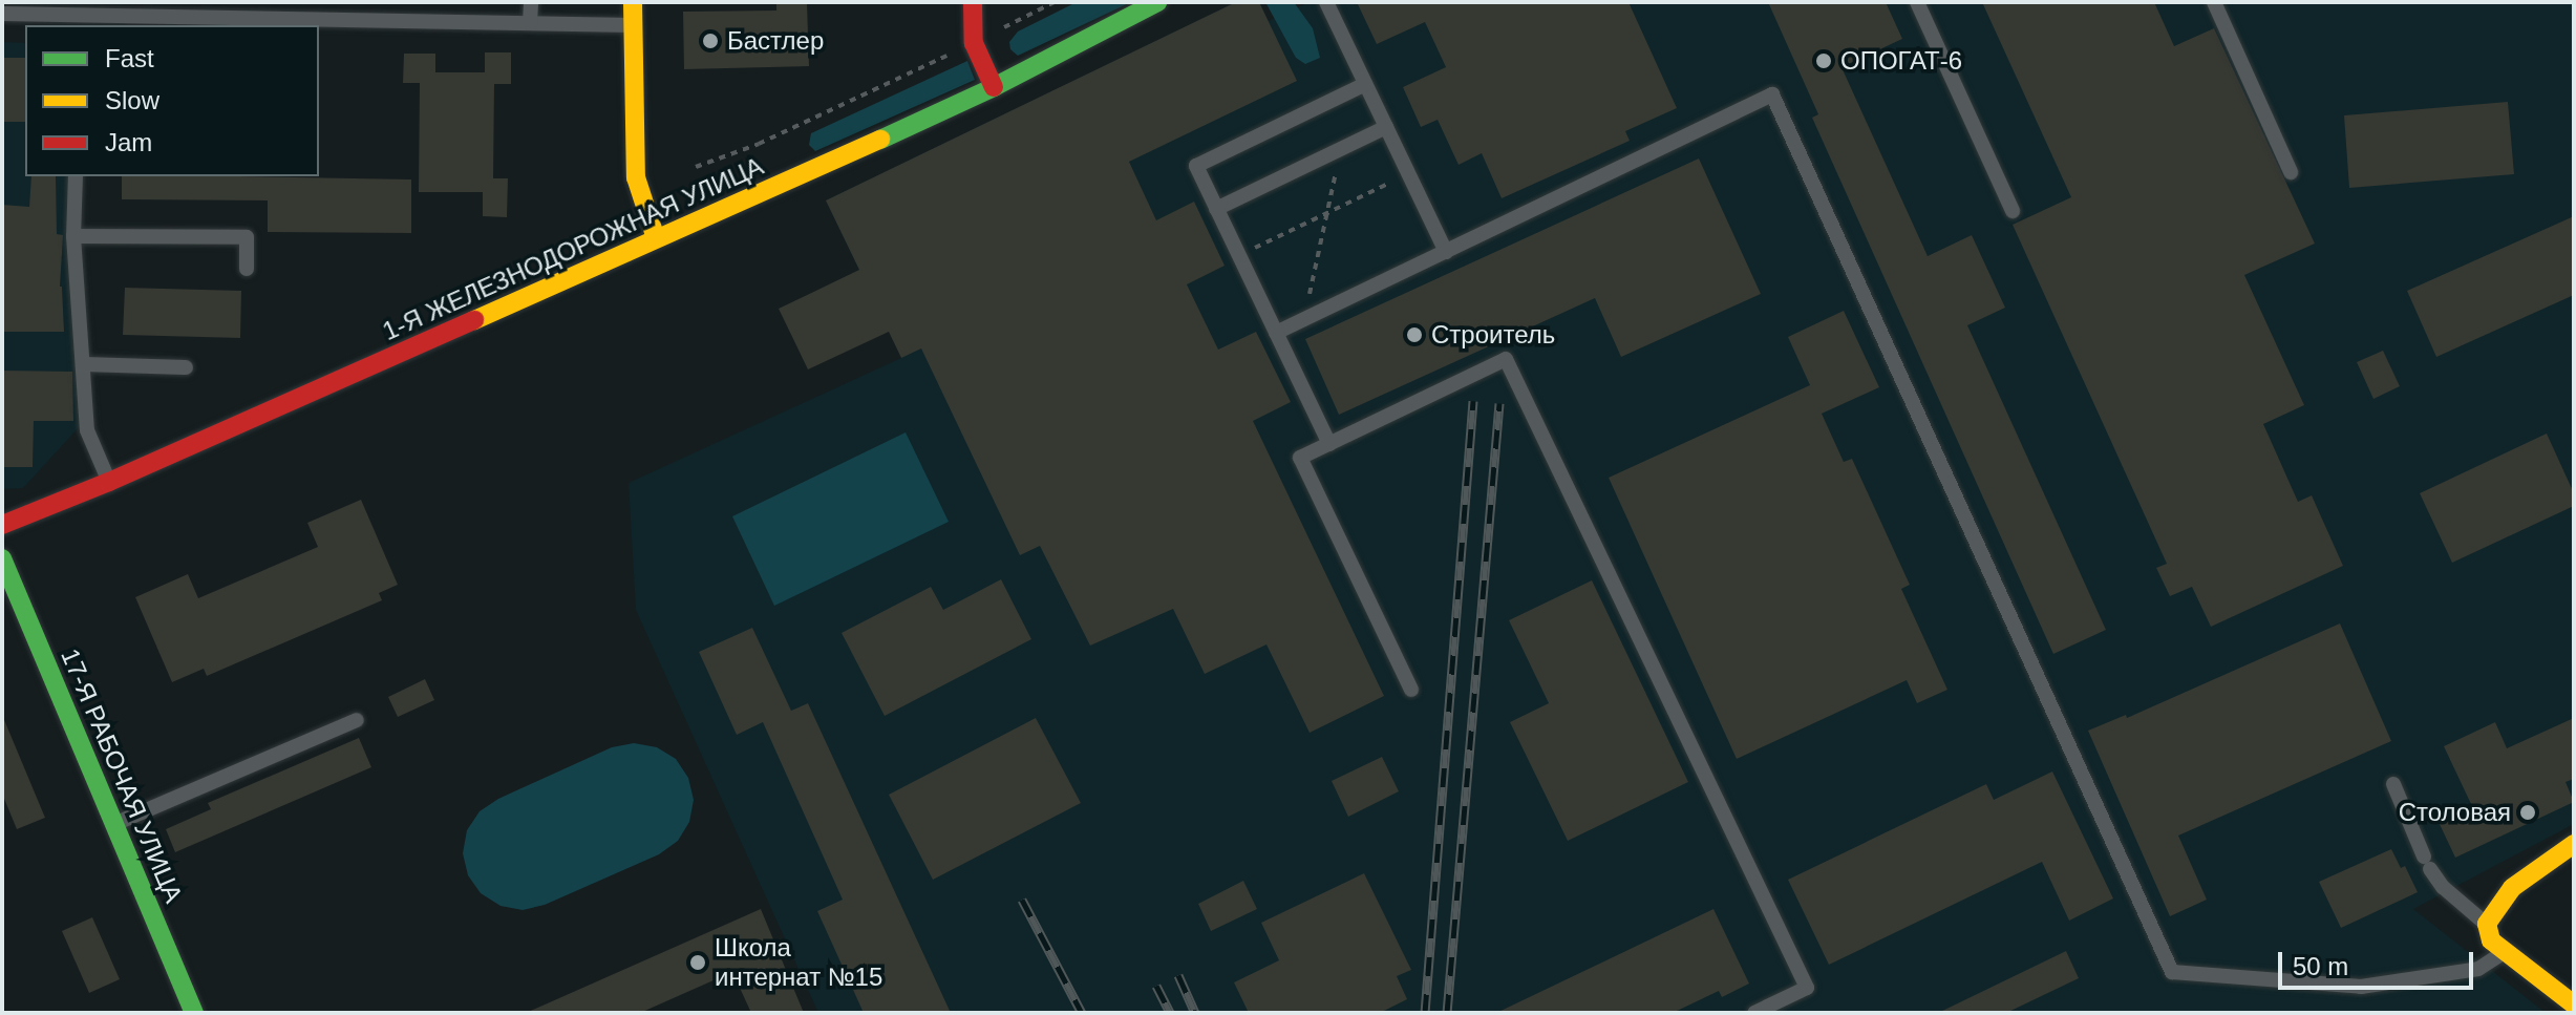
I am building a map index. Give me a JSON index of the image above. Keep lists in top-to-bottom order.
{
  "streets": {
    "street": ["1-Я ЖЕЛЕЗНОДОРОЖНАЯ УЛИЦА", "17-Я РАБОЧАЯ УЛИЦА"]
  },
  "places": [
    "Бастлер",
    "ОПОГАТ-6",
    "Строитель",
    "Столовая",
    "Школа интернат №15"
  ],
  "legend": ["Fast", "Slow", "Jam"],
  "scale_bar": "50 m"
}
